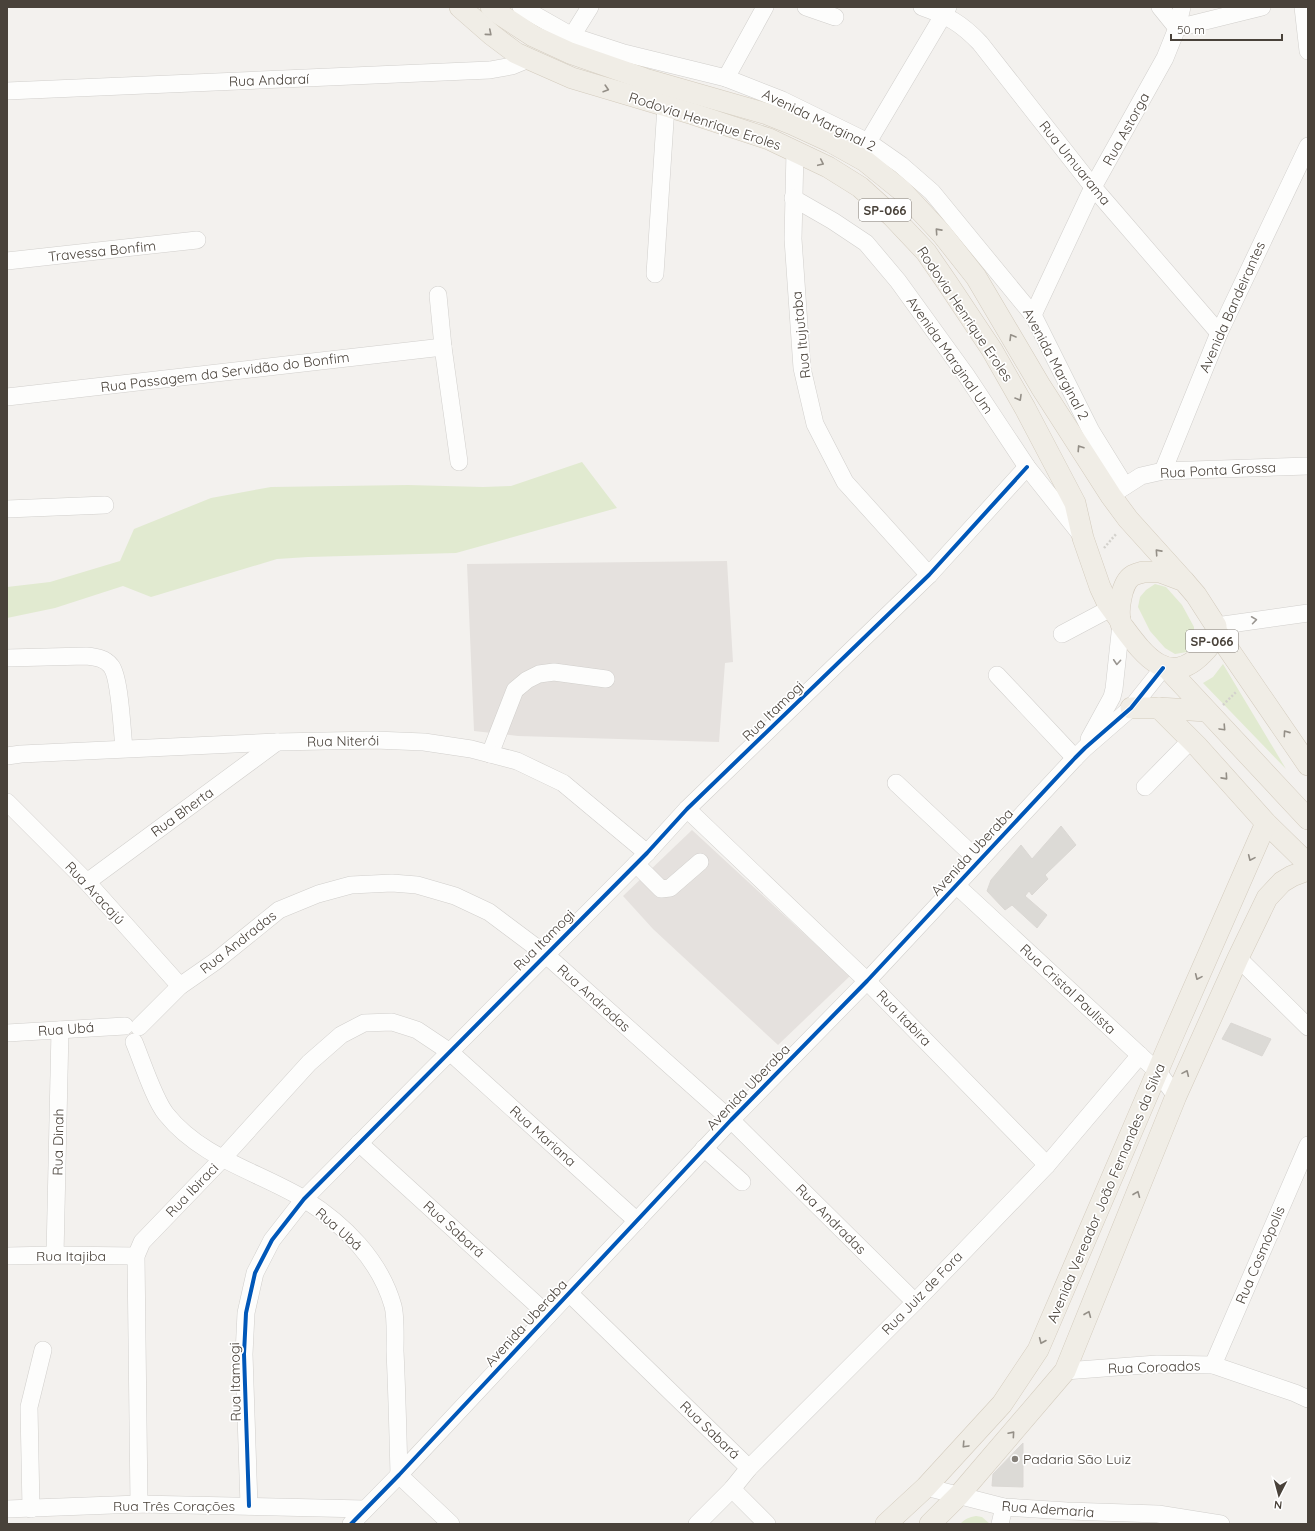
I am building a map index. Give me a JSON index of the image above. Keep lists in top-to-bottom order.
{
  "streets": {
    "main road": ["Rodovia Henrique Eroles", "SP-066", "Avenida Vereador João Fernandes da Silva"],
    "street": [
      "Rua Andaraí",
      "Avenida Marginal 2",
      "Rua Astorga",
      "Rua Umuarama",
      "Travessa Bonfim",
      "Avenida Bandeirantes",
      "Rua Itujutaba",
      "Avenida Marginal Um",
      "Rua Passagem da Servidão do Bonfim",
      "Rua Ponta Grossa",
      "Rua Itamogi",
      "Rua Niterói",
      "Rua Bherta",
      "Avenida Uberaba",
      "Rua Aracajú",
      "Rua Andradas",
      "Rua Cristal Paulista",
      "Rua Itabira",
      "Rua Ubá",
      "Rua Mariana",
      "Rua Dinah",
      "Rua Ibiraci",
      "Rua Sabará",
      "Rua Cosmópolis",
      "Rua Itajiba",
      "Rua Juiz de Fora",
      "Rua Coroados",
      "Rua Três Corações",
      "Rua Ademaria"
    ]
  },
  "crossings": [
    ["Rua Andaraí", "Rodovia Henrique Eroles"],
    ["Avenida Marginal 2", "Rodovia Henrique Eroles"],
    ["Avenida Marginal 2", "Rua Astorga"],
    ["Avenida Marginal 2", "Rua Ponta Grossa"],
    ["Rodovia Henrique Eroles", "SP-066"],
    ["Rodovia Henrique Eroles", "Rua Itujutaba"],
    ["Rodovia Henrique Eroles", "Avenida Marginal Um"],
    ["Rodovia Henrique Eroles", "Rua Ponta Grossa"],
    ["Rodovia Henrique Eroles", "Avenida Uberaba"],
    ["Rua Astorga", "Rua Umuarama"],
    ["Rua Umuarama", "Avenida Bandeirantes"],
    ["SP-066", "Avenida Uberaba"],
    ["Avenida Bandeirantes", "Rua Ponta Grossa"],
    ["Rua Itujutaba", "Avenida Marginal Um"],
    ["Rua Itujutaba", "Rua Itamogi"],
    ["Avenida Marginal Um", "Rua Itamogi"],
    ["Rua Itamogi", "Rua Niterói"],
    ["Rua Itamogi", "Rua Andradas"],
    ["Rua Itamogi", "Rua Itabira"],
    ["Rua Itamogi", "Rua Ubá"],
    ["Rua Itamogi", "Rua Mariana"],
    ["Rua Itamogi", "Rua Ibiraci"],
    ["Rua Itamogi", "Rua Sabará"],
    ["Rua Itamogi", "Rua Três Corações"],
    ["Rua Niterói", "Rua Bherta"],
    ["Rua Bherta", "Rua Aracajú"],
    ["Avenida Uberaba", "Rua Andradas"],
    ["Avenida Uberaba", "Rua Cristal Paulista"],
    ["Avenida Uberaba", "Rua Itabira"],
    ["Avenida Uberaba", "Rua Ubá"],
    ["Avenida Uberaba", "Rua Mariana"],
    ["Avenida Uberaba", "Rua Sabará"],
    ["Avenida Uberaba", "Rua Três Corações"],
    ["Rua Aracajú", "Rua Andradas"],
    ["Rua Andradas", "Rua Ubá"],
    ["Rua Andradas", "Rua Juiz de Fora"],
    ["Rua Cristal Paulista", "Avenida Vereador João Fernandes da Silva"],
    ["Rua Cristal Paulista", "Rua Juiz de Fora"],
    ["Rua Itabira", "Rua Juiz de Fora"],
    ["Rua Ubá", "Rua Dinah"],
    ["Rua Ubá", "Rua Ibiraci"],
    ["Rua Mariana", "Rua Ibiraci"],
    ["Rua Dinah", "Rua Itajiba"],
    ["Rua Ibiraci", "Rua Itajiba"],
    ["Rua Ibiraci", "Rua Três Corações"],
    ["Avenida Vereador João Fernandes da Silva", "Rua Coroados"],
    ["Avenida Vereador João Fernandes da Silva", "Rua Ademaria"],
    ["Rua Sabará", "Rua Juiz de Fora"],
    ["Rua Cosmópolis", "Rua Coroados"]
  ],
  "places": ["Padaria São Luiz"],
  "scale_bar": "50 m",
  "north": "bottom"
}
